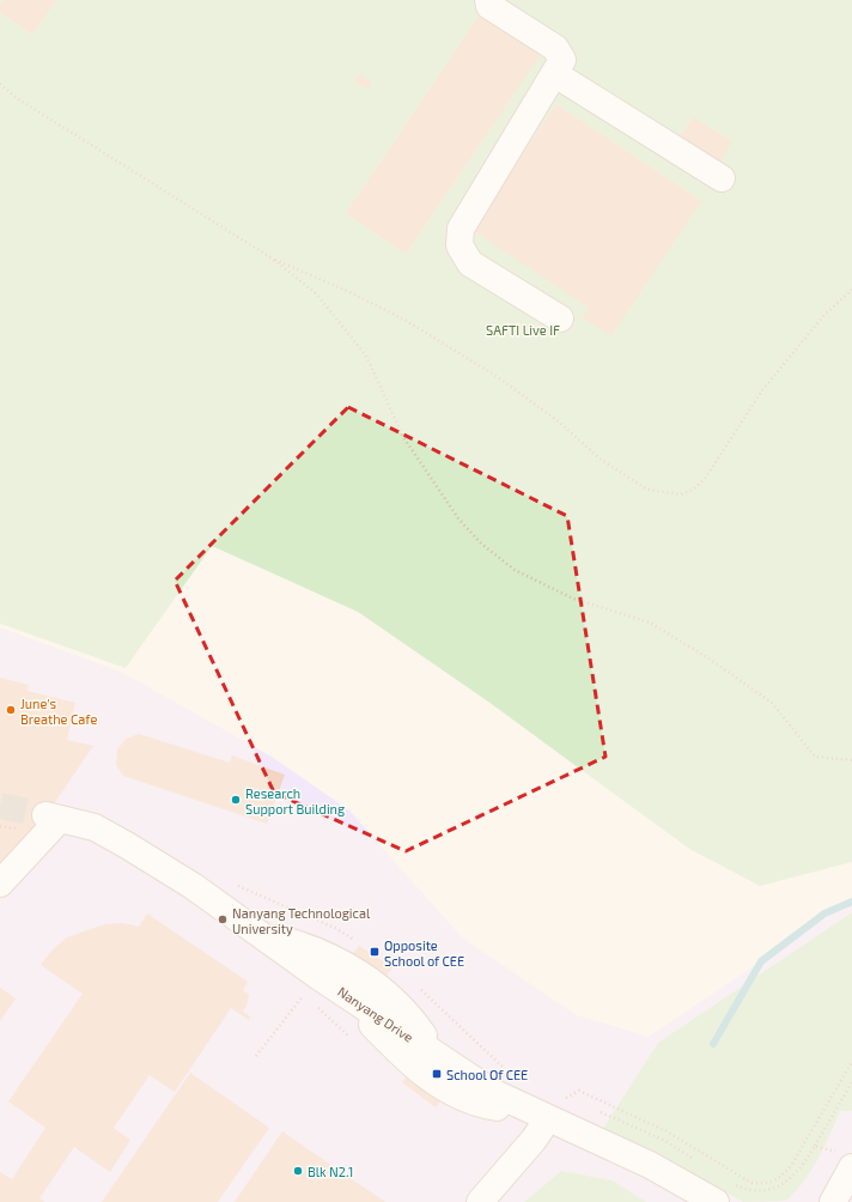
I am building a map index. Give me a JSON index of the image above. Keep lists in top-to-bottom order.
{
  "streets": {
    "street": ["Nanyang Drive"]
  },
  "parks": ["SAFTI Live IF"],
  "places": {
    "other": [
      "June's Breathe Cafe",
      "Research Support Building",
      "Nanyang Technological University",
      "Blk N2.1"
    ],
    "transit": ["Opposite School of CEE", "School Of CEE"]
  }
}
